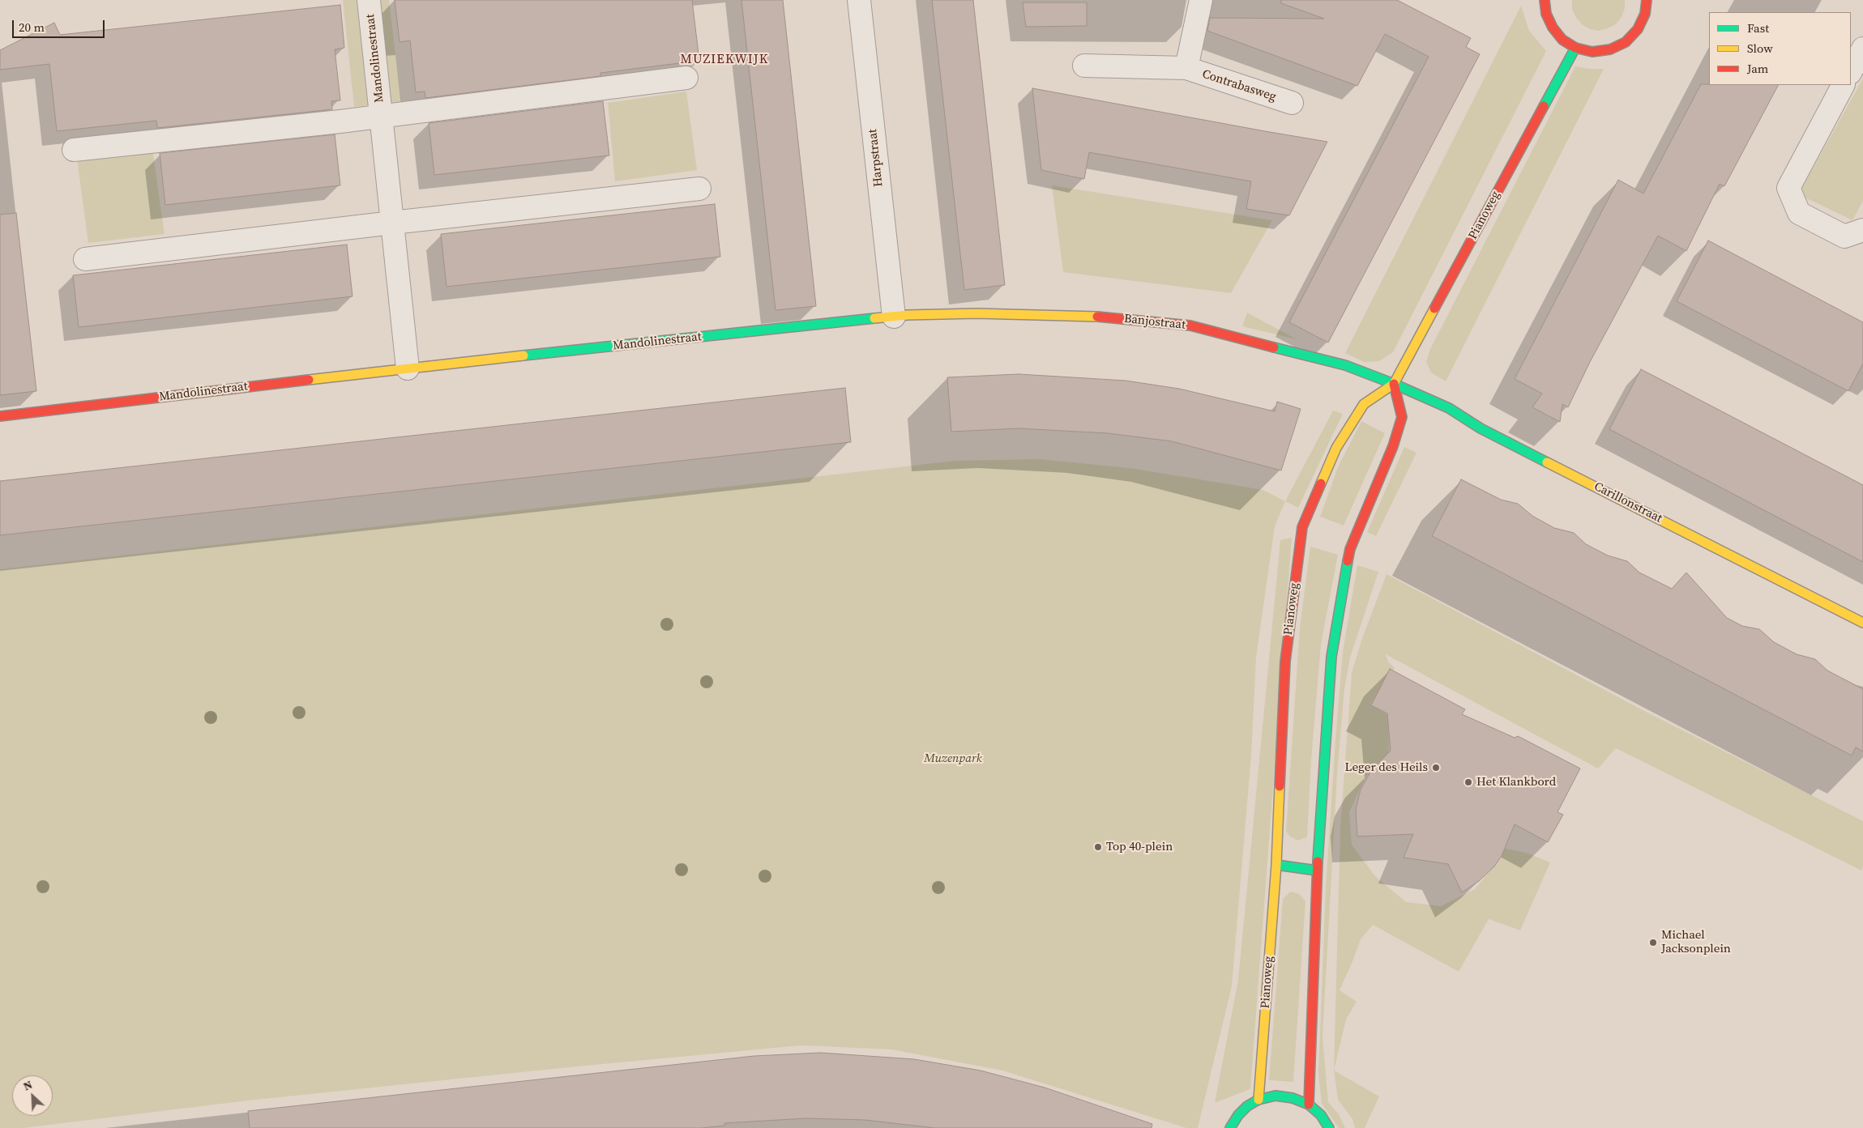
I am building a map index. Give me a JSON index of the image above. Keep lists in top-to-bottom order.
{
  "streets": {
    "street": [
      "Mandolinestraat",
      "Contrabasweg",
      "Harpstraat",
      "Pianoweg",
      "Banjostraat",
      "Carillonstraat"
    ]
  },
  "crossings": [
    ["Mandolinestraat", "Harpstraat"],
    ["Mandolinestraat", "Banjostraat"],
    ["Harpstraat", "Banjostraat"],
    ["Pianoweg", "Banjostraat"],
    ["Pianoweg", "Carillonstraat"],
    ["Banjostraat", "Carillonstraat"]
  ],
  "districts": ["MUZIEKWIJK"],
  "parks": ["Muzenpark"],
  "places": [
    "Leger des Heils",
    "Het Klankbord",
    "Top 40-plein",
    "Michael Jacksonplein"
  ],
  "legend": ["Fast", "Slow", "Jam"],
  "scale_bar": "20 m",
  "north": "top left"
}
